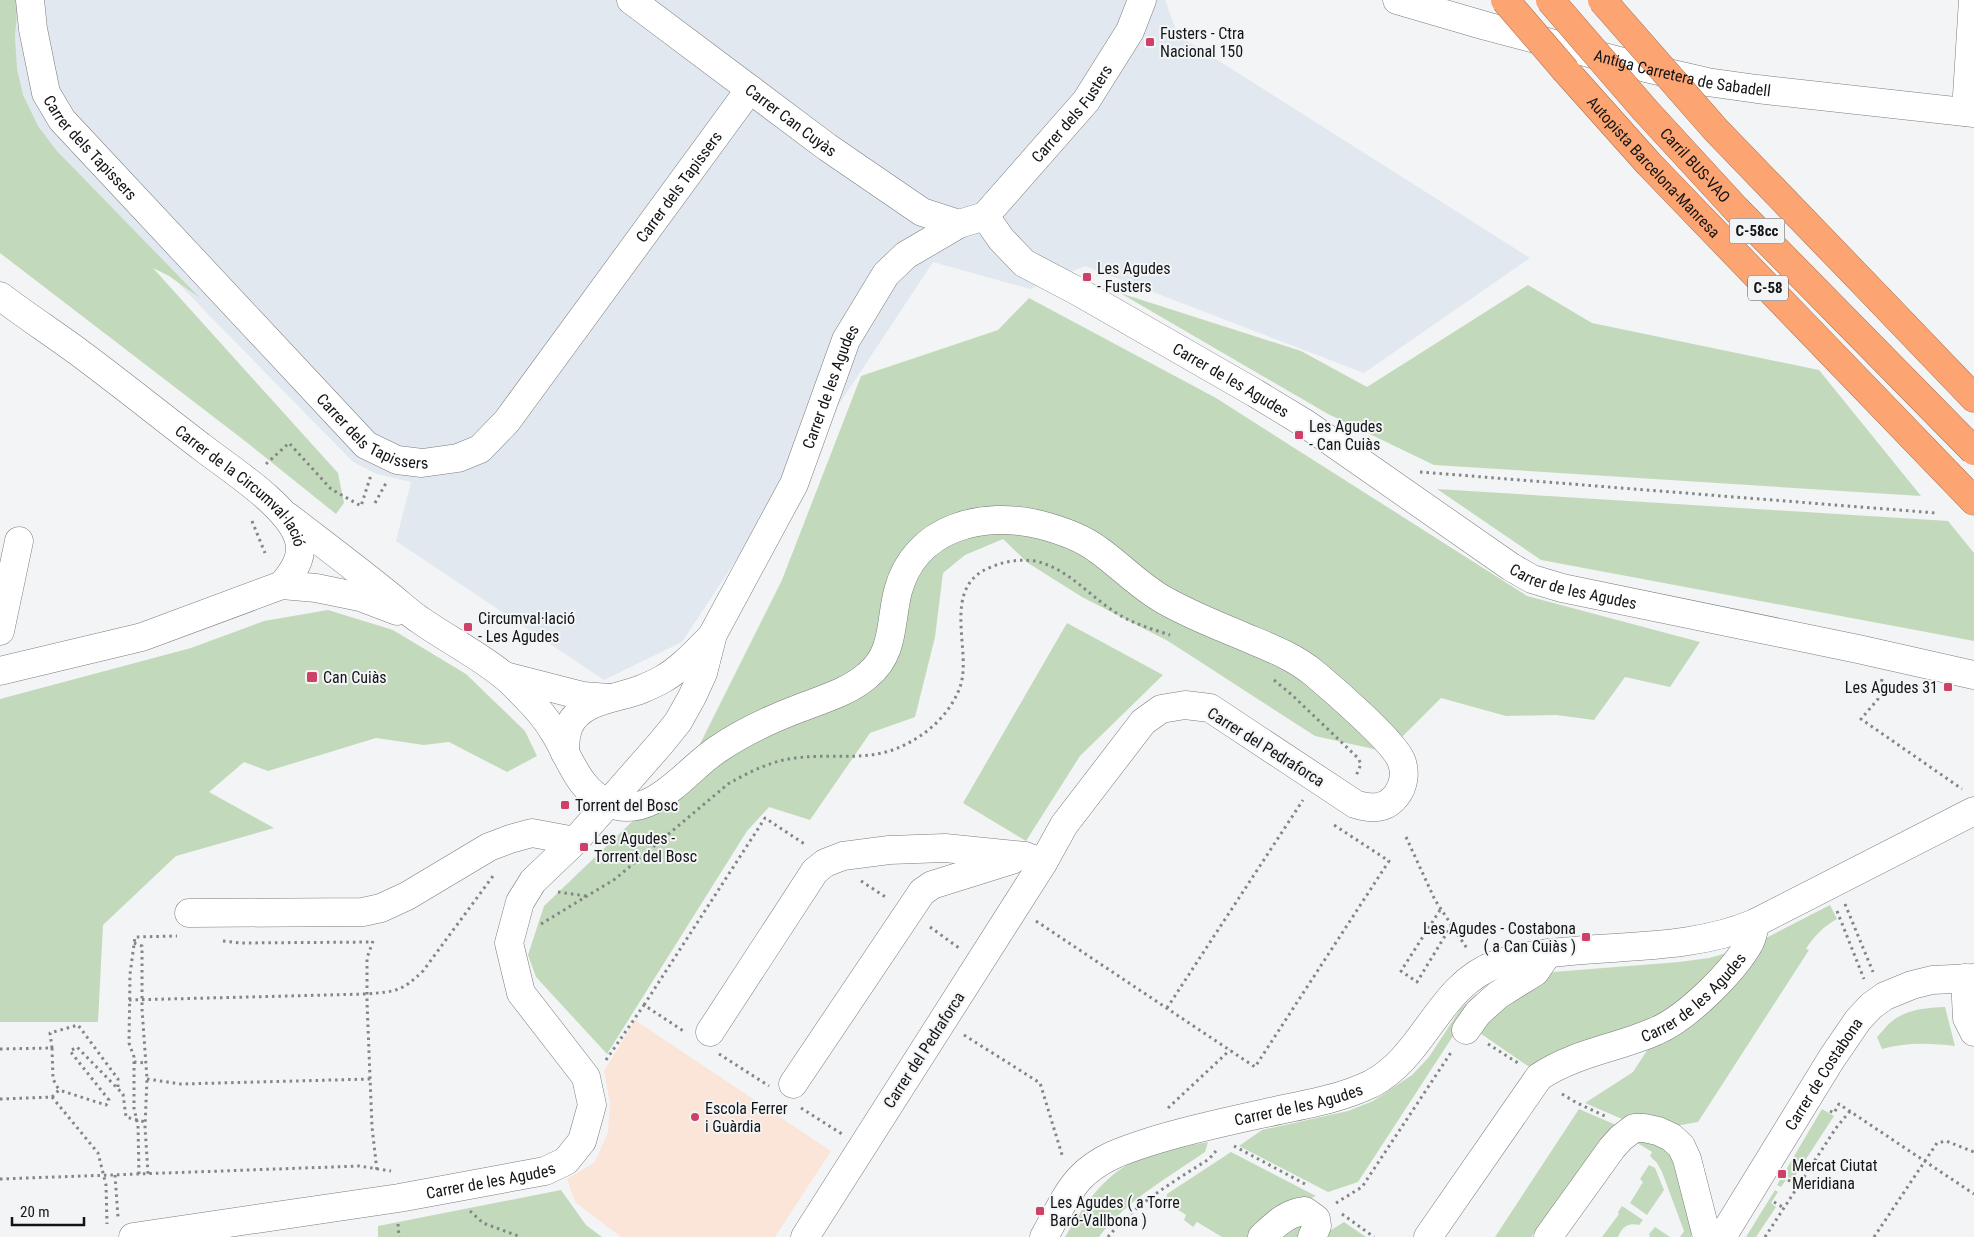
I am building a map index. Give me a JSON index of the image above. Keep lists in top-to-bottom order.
{
  "streets": {
    "highway": [
      "Carril BUS-VAO",
      "Autopista Barcelona-Manresa",
      "C-58cc",
      "C-58"
    ],
    "street": [
      "Antiga Carretera de Sabadell",
      "Carrer dels Fusters",
      "Carrer Can Cuyàs",
      "Carrer dels Tapissers",
      "Carrer de les Agudes",
      "Carrer de la Circumval·lació",
      "Carrer del Pedraforca",
      "Carrer de Costabona"
    ]
  },
  "crossings": [
    ["Carrer dels Fusters", "Carrer de les Agudes"],
    ["Carrer Can Cuyàs", "Carrer dels Tapissers"],
    ["Carrer Can Cuyàs", "Carrer de les Agudes"],
    ["Carrer de les Agudes", "Carrer del Pedraforca"]
  ],
  "places": {
    "transit": [
      "Fusters - Ctra Nacional 150",
      "Les Agudes - Fusters",
      "Les Agudes - Can Cuiàs",
      "Circumval·lació - Les Agudes",
      "Can Cuiàs",
      "Les Agudes 31",
      "Torrent del Bosc",
      "Les Agudes - Torrent del Bosc",
      "Les Agudes - Costabona ( a Can Cuiàs )",
      "Mercat Ciutat Meridiana",
      "Les Agudes ( a Torre Baró-Vallbona )"
    ],
    "other": ["Escola Ferrer i Guàrdia"]
  },
  "scale_bar": "20 m"
}
